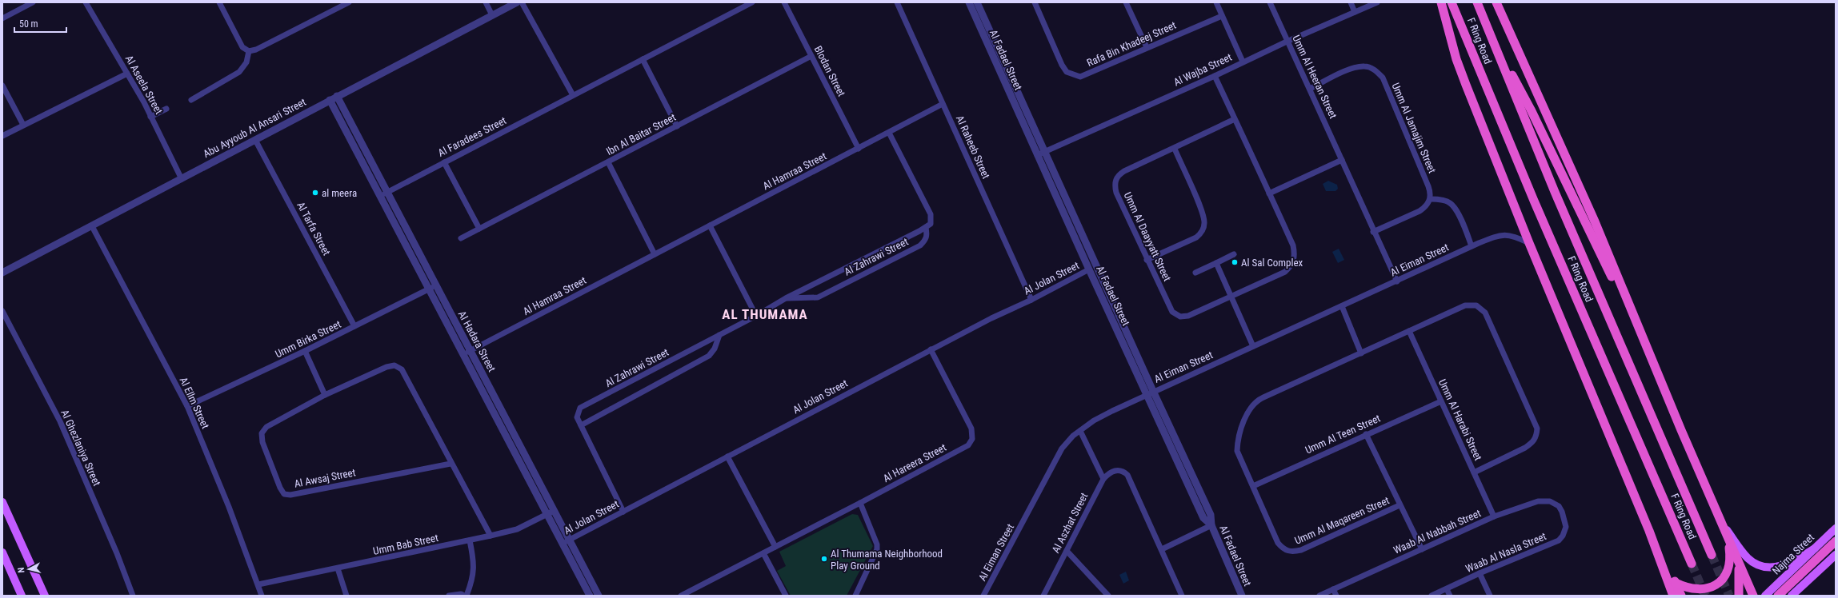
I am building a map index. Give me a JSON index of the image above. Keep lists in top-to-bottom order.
{
  "streets": {
    "highway": ["F Ring Road"],
    "main road": ["Najma Street"],
    "street": [
      "Rafa Bin Khadeej Street",
      "Al Fadael Street",
      "Al Wajba Street",
      "Blodan Street",
      "Umm Al Heeran Street",
      "Al Aseela Street",
      "Abu Ayyoub Al Ansari Street",
      "Umm Al Jamajim Street",
      "Ibn Al Baitar Street",
      "Al Faradees Street",
      "Al Raheeb Street",
      "Al Hamraa Street",
      "Al Tarfa Street",
      "Umm Al Daayyatt Street",
      "Al Zahrawi Street",
      "Al Eiman Street",
      "Al Jolan Street",
      "Umm Birka Street",
      "Al Hadara Street",
      "Al Ellm Street",
      "Umm Al Harabi Street",
      "Umm Al Teen Street",
      "Al Ghezlaniya Street",
      "Al Hareera Street",
      "Al Awsaj Street",
      "Umm Al Maqareen Street",
      "Al Aszhat Street",
      "Waab Al Nabbah Street",
      "Umm Bab Street",
      "Waab Al Nasla Street"
    ]
  },
  "crossings": [
    ["Al Fadael Street", "Al Wajba Street"],
    ["Al Fadael Street", "Al Eiman Street"],
    ["Al Fadael Street", "Al Jolan Street"],
    ["Al Wajba Street", "Umm Al Heeran Street"],
    ["Al Wajba Street", "Umm Al Daayyatt Street"],
    ["Blodan Street", "Ibn Al Baitar Street"],
    ["Blodan Street", "Al Hamraa Street"],
    ["Umm Al Heeran Street", "Umm Al Jamajim Street"],
    ["Umm Al Heeran Street", "Al Eiman Street"],
    ["Al Aseela Street", "Abu Ayyoub Al Ansari Street"],
    ["Abu Ayyoub Al Ansari Street", "Al Tarfa Street"],
    ["Abu Ayyoub Al Ansari Street", "Al Hadara Street"],
    ["Abu Ayyoub Al Ansari Street", "Al Ellm Street"],
    ["Al Faradees Street", "Al Hadara Street"],
    ["Al Raheeb Street", "Al Hamraa Street"],
    ["Al Raheeb Street", "Al Jolan Street"],
    ["Al Hamraa Street", "Al Zahrawi Street"],
    ["Al Hamraa Street", "Al Hadara Street"],
    ["Al Tarfa Street", "Umm Birka Street"],
    ["Al Zahrawi Street", "Al Jolan Street"],
    ["Al Jolan Street", "Al Hadara Street"],
    ["Al Jolan Street", "Al Hareera Street"],
    ["Umm Birka Street", "Al Hadara Street"],
    ["Umm Birka Street", "Al Ellm Street"],
    ["Al Hadara Street", "Umm Bab Street"],
    ["Al Ellm Street", "Umm Bab Street"],
    ["Umm Al Harabi Street", "Umm Al Teen Street"],
    ["Umm Al Harabi Street", "Umm Al Maqareen Street"],
    ["Umm Al Harabi Street", "Waab Al Nabbah Street"],
    ["Umm Al Teen Street", "Umm Al Maqareen Street"],
    ["Al Awsaj Street", "Umm Bab Street"],
    ["Waab Al Nabbah Street", "Waab Al Nasla Street"]
  ],
  "districts": ["AL THUMAMA"],
  "places": ["al meera", "Al Sal Complex", "Al Thumama Neighborhood Play Ground"],
  "scale_bar": "50 m",
  "north": "left"
}
